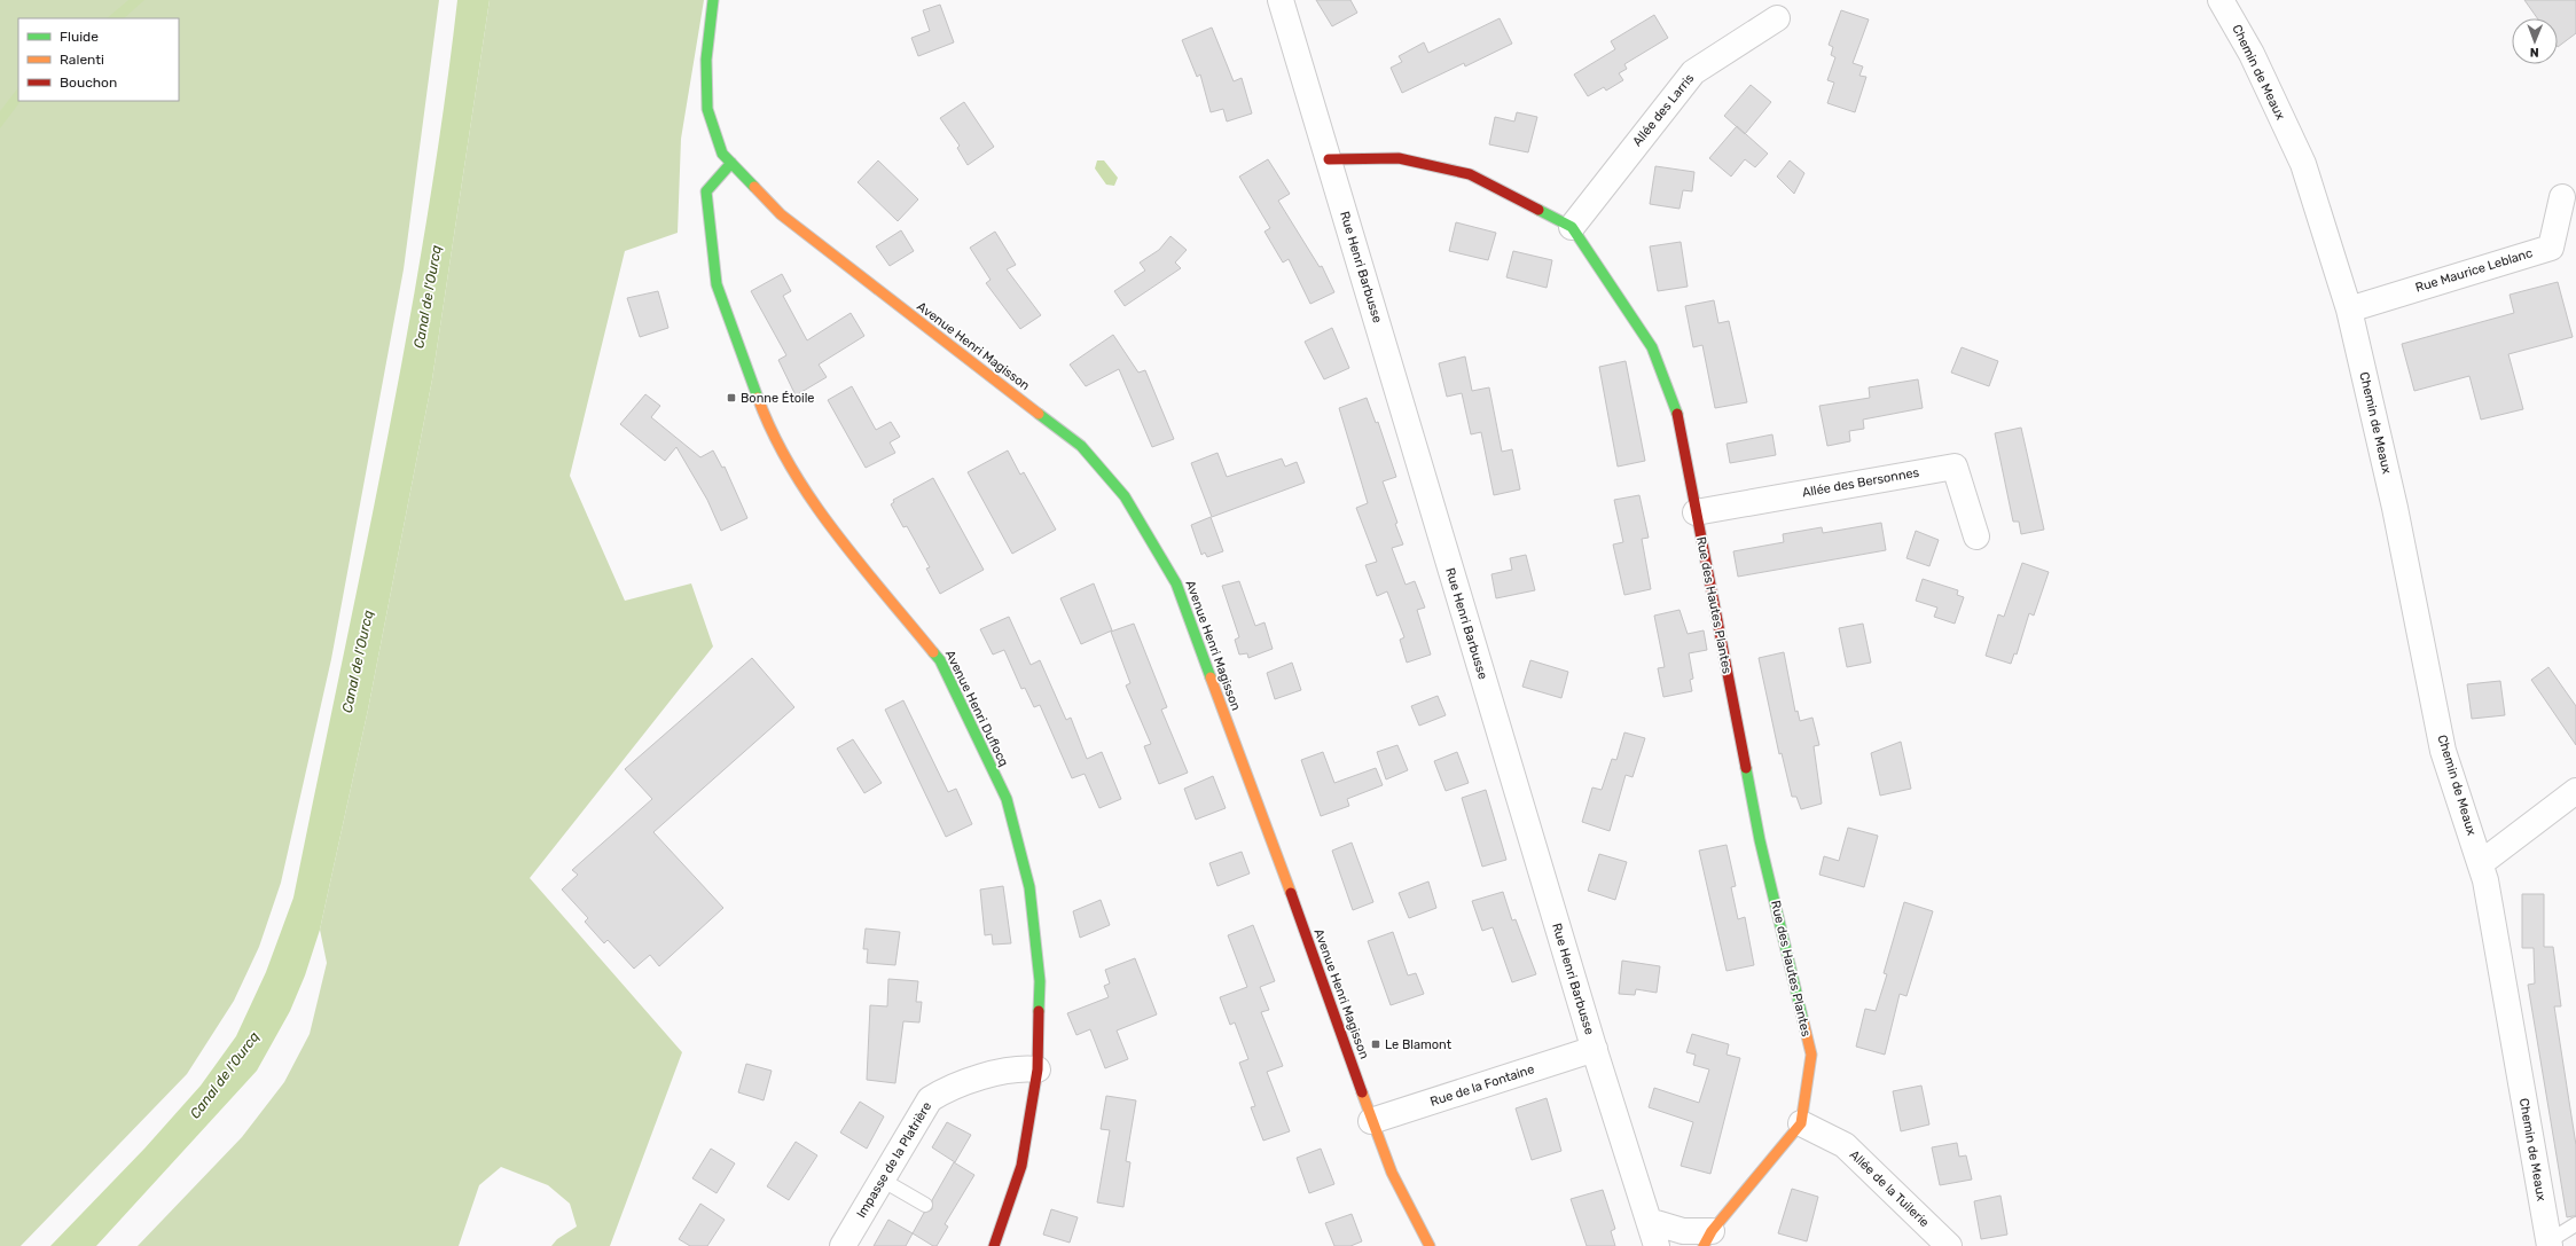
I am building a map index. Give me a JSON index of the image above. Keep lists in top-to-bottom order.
{
  "streets": {
    "street": [
      "Chemin de Meaux",
      "Allée des Larris",
      "Rue Henri Barbusse",
      "Rue Maurice Leblanc",
      "Avenue Henri Magisson",
      "Allée des Bersonnes",
      "Rue des Hautes Plantes",
      "Avenue Henri Duflocq",
      "Rue de la Fontaine",
      "Impasse de la Platrière",
      "Allée de la Tuilerie"
    ]
  },
  "crossings": [
    ["Chemin de Meaux", "Rue Maurice Leblanc"],
    ["Allée des Larris", "Rue des Hautes Plantes"],
    ["Rue Henri Barbusse", "Rue des Hautes Plantes"],
    ["Rue Henri Barbusse", "Rue de la Fontaine"],
    ["Avenue Henri Magisson", "Avenue Henri Duflocq"],
    ["Avenue Henri Magisson", "Rue de la Fontaine"],
    ["Allée des Bersonnes", "Rue des Hautes Plantes"],
    ["Rue des Hautes Plantes", "Allée de la Tuilerie"],
    ["Avenue Henri Duflocq", "Impasse de la Platrière"]
  ],
  "water": ["Canal de l'Ourcq"],
  "places": {
    "transit": ["Bonne Étoile", "Le Blamont"]
  },
  "legend": ["Fluide", "Ralenti", "Bouchon"],
  "north": "bottom"
}
